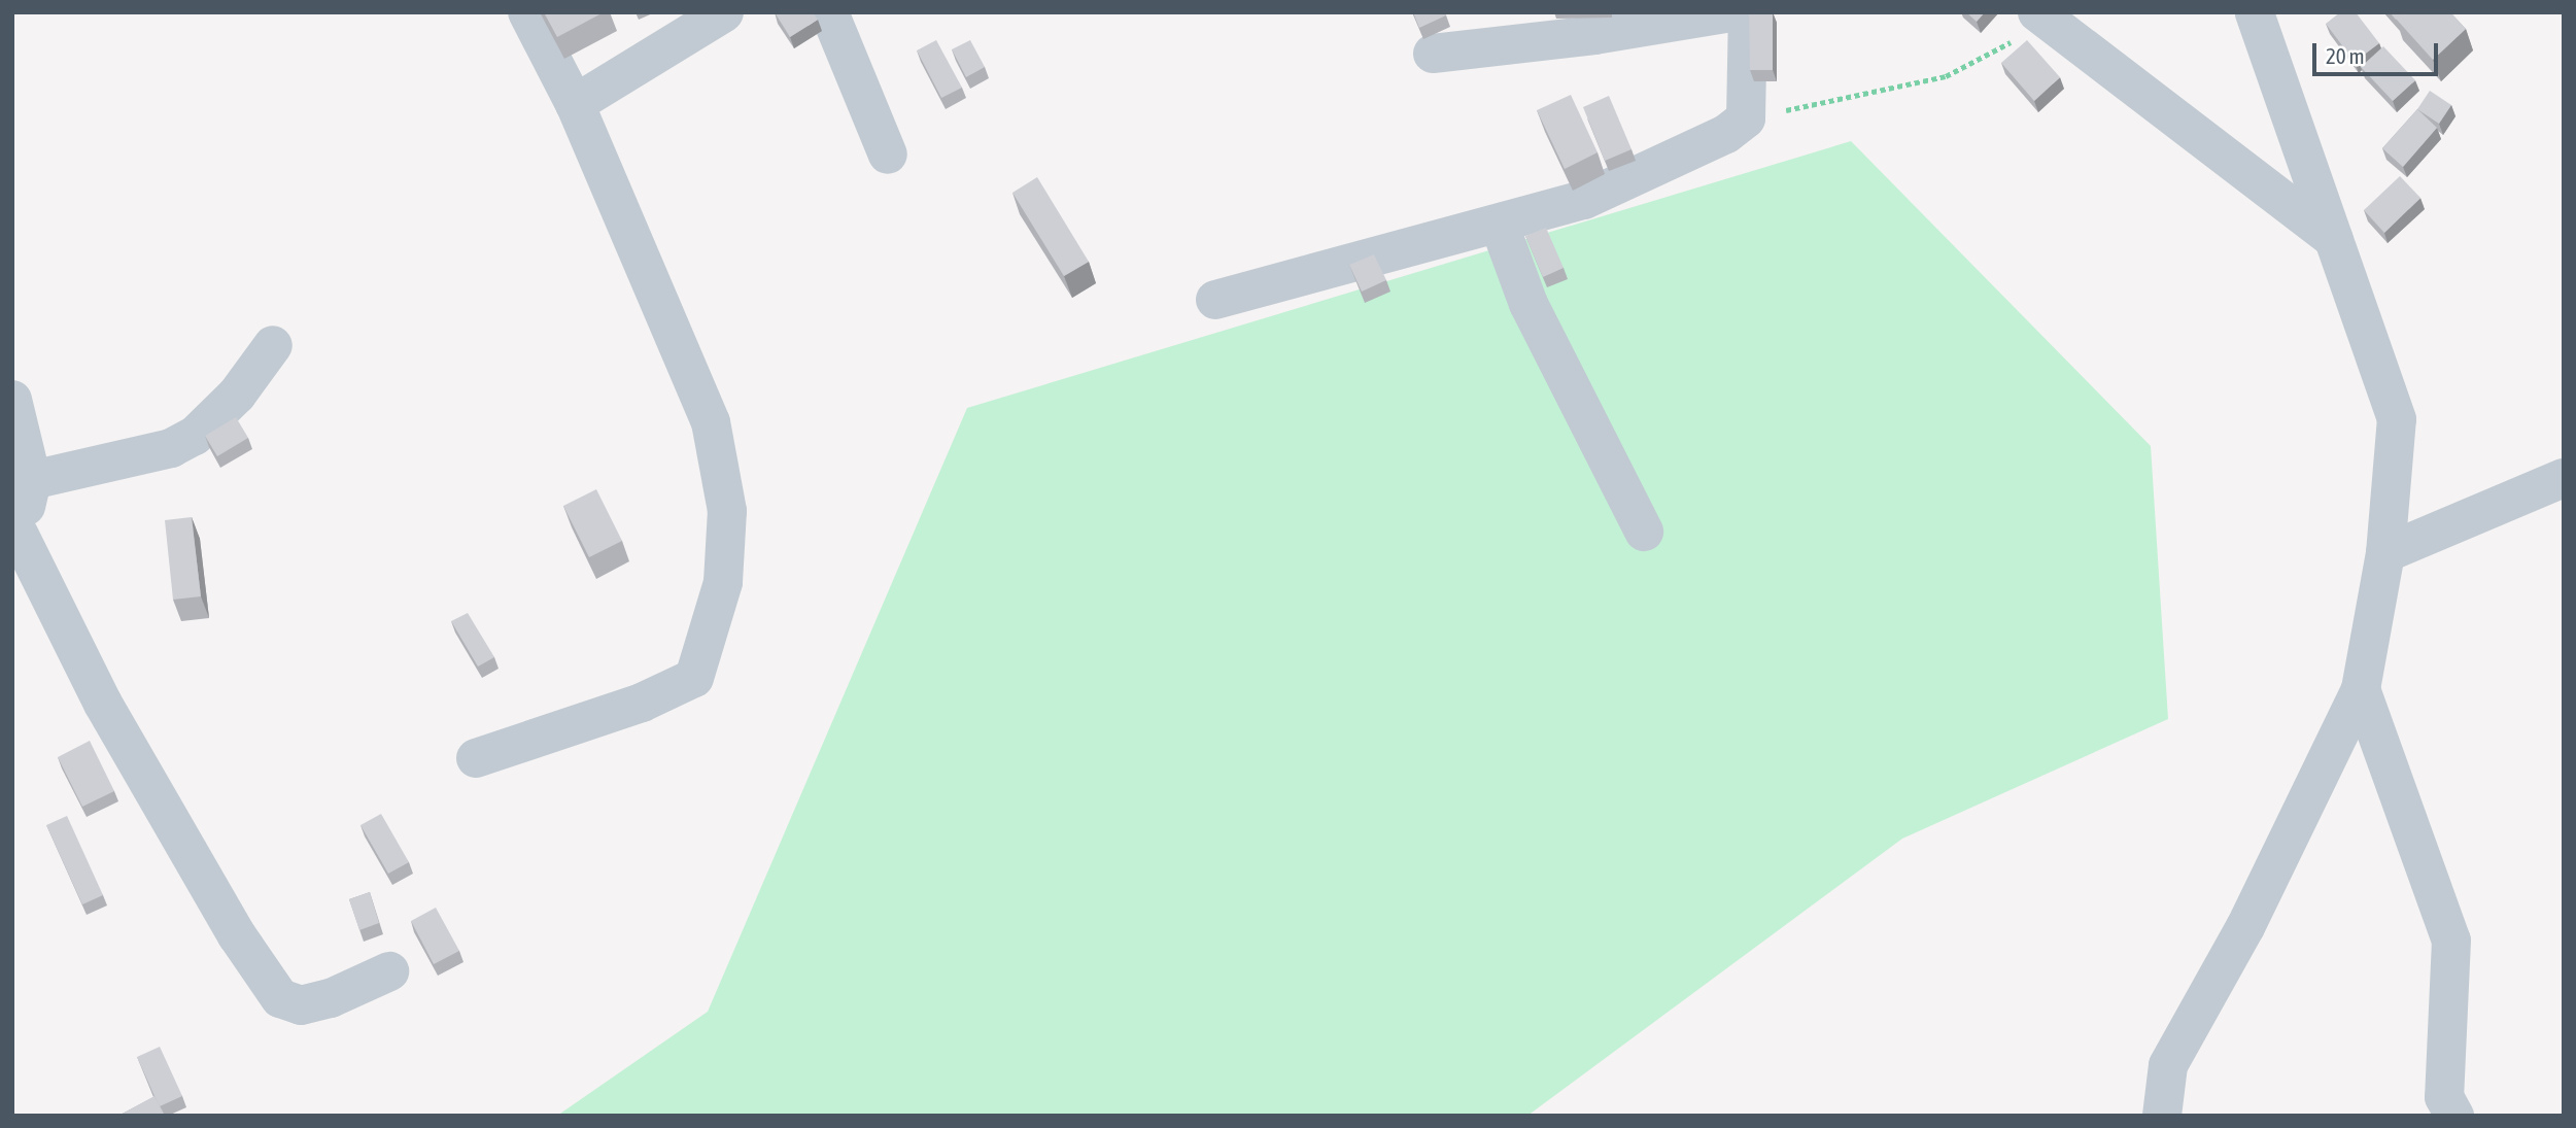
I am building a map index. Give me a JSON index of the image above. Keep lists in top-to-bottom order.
{
  "scale_bar": "20 m"
}
